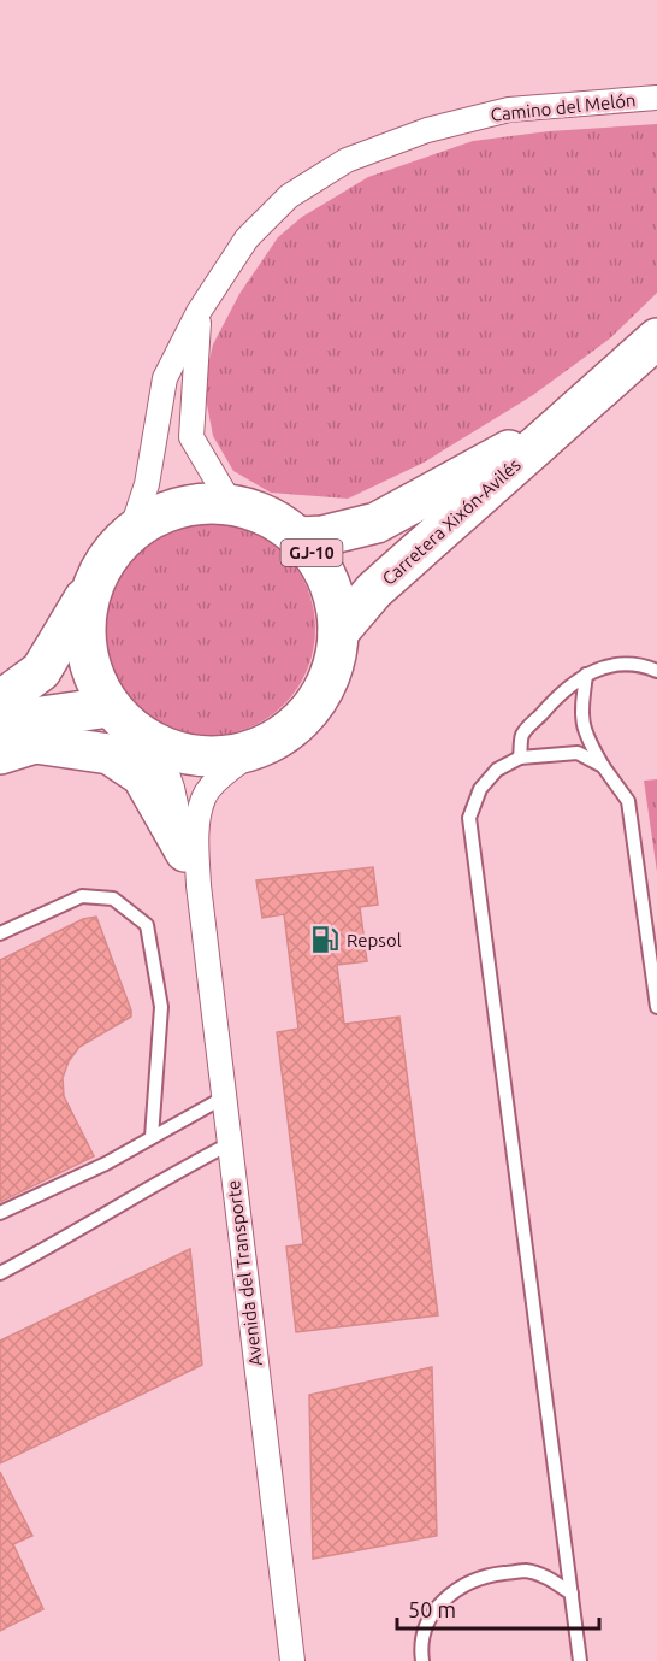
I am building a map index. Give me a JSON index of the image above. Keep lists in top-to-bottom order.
{
  "streets": {
    "highway": ["Carretera Xixón-Avilés", "GJ-10"],
    "street": ["Camino del Melón", "Avenida del Transporte"]
  },
  "crossings": [
    ["Camino del Melón", "Carretera Xixón-Avilés"],
    ["Camino del Melón", "GJ-10"],
    ["Carretera Xixón-Avilés", "GJ-10"]
  ],
  "places": {
    "fuel station": ["Repsol"]
  },
  "scale_bar": "50 m"
}
